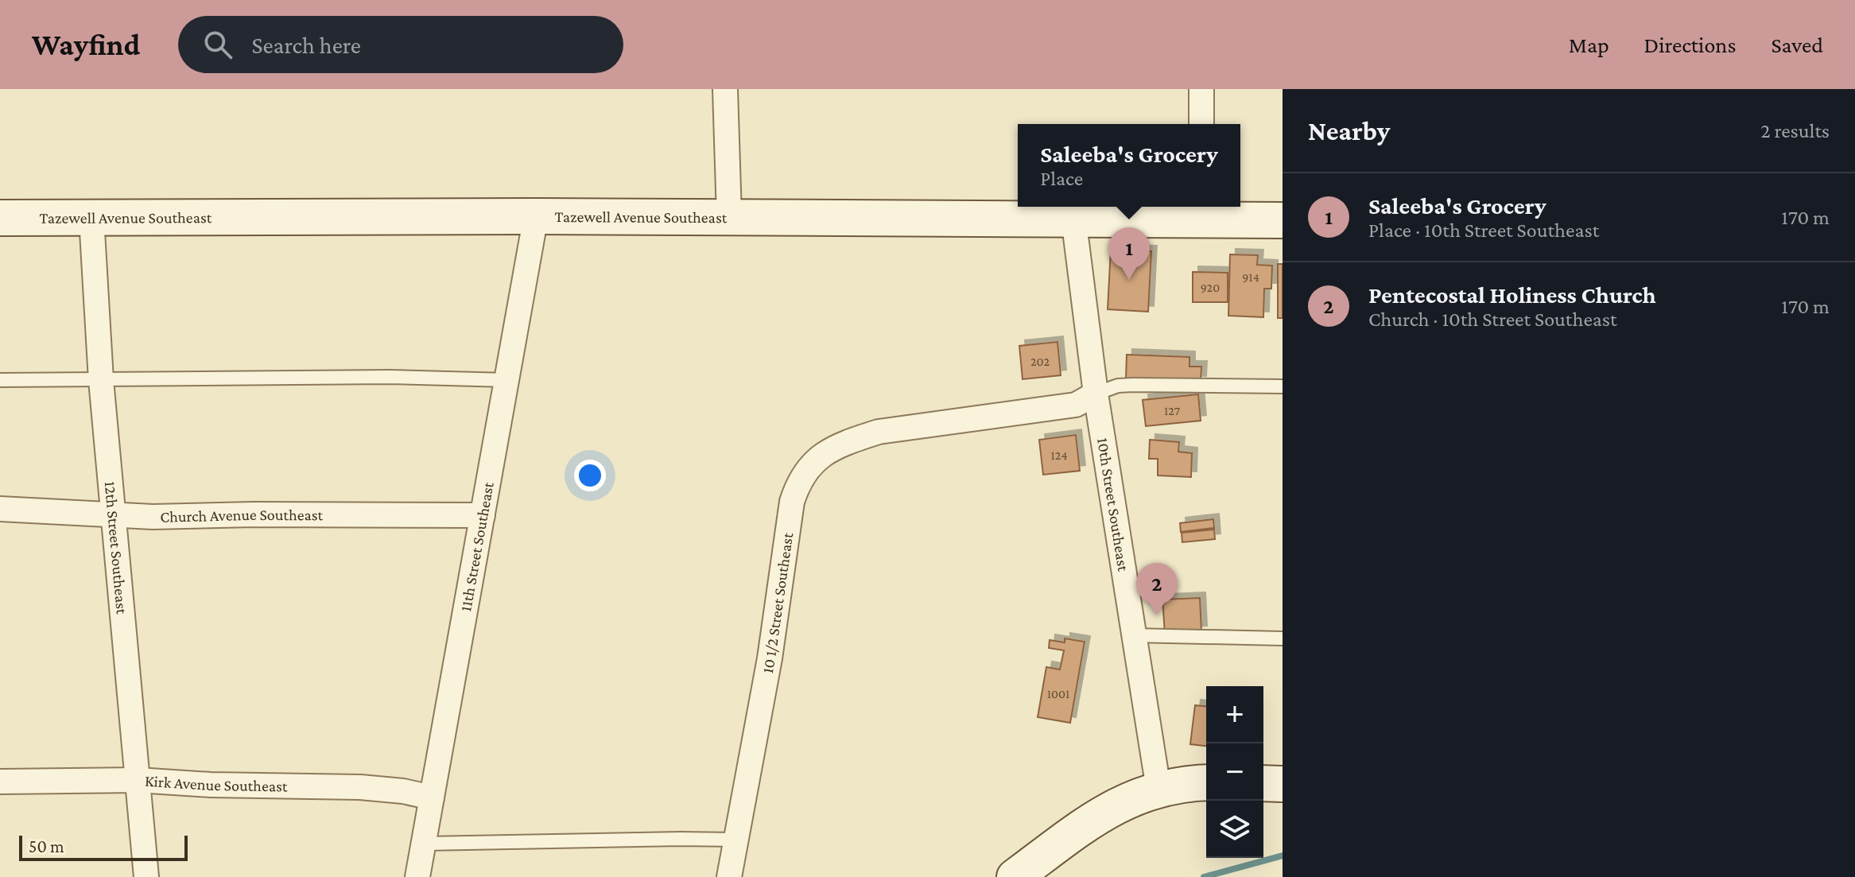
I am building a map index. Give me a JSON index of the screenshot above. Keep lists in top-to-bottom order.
{
  "streets": {
    "street": [
      "Tazewell Avenue Southeast",
      "10th Street Southeast",
      "Church Avenue Southeast",
      "11th Street Southeast",
      "12th Street Southeast",
      "10 1/2 Street Southeast",
      "Kirk Avenue Southeast"
    ]
  },
  "crossings": [
    ["Tazewell Avenue Southeast", "10th Street Southeast"],
    ["Tazewell Avenue Southeast", "11th Street Southeast"],
    ["Tazewell Avenue Southeast", "12th Street Southeast"],
    ["10th Street Southeast", "10 1/2 Street Southeast"],
    ["Church Avenue Southeast", "11th Street Southeast"],
    ["Church Avenue Southeast", "12th Street Southeast"],
    ["11th Street Southeast", "Kirk Avenue Southeast"],
    ["12th Street Southeast", "Kirk Avenue Southeast"]
  ],
  "house_numbers": [
    "914",
    "920",
    "202",
    "127",
    "124",
    "1001"
  ],
  "scale_bar": "50 m",
  "page": {
    "header": "Wayfind",
    "search": "Search here",
    "nav": ["Map", "Directions", "Saved"],
    "heading": ["Nearby", "2 results"],
    "popup": ["Saleeba's Grocery", "Place"],
    "list": [
      {
        "mark": "1",
        "name": "Saleeba's Grocery",
        "note": "Place · 10th Street Southeast",
        "value": "170 m"
      },
      {
        "mark": "2",
        "name": "Pentecostal Holiness Church",
        "note": "Church · 10th Street Southeast",
        "value": "170 m"
      }
    ],
    "pins": ["1", "2"],
    "map_buttons": ["+", "−"],
    "scale": "50 m"
  }
}
